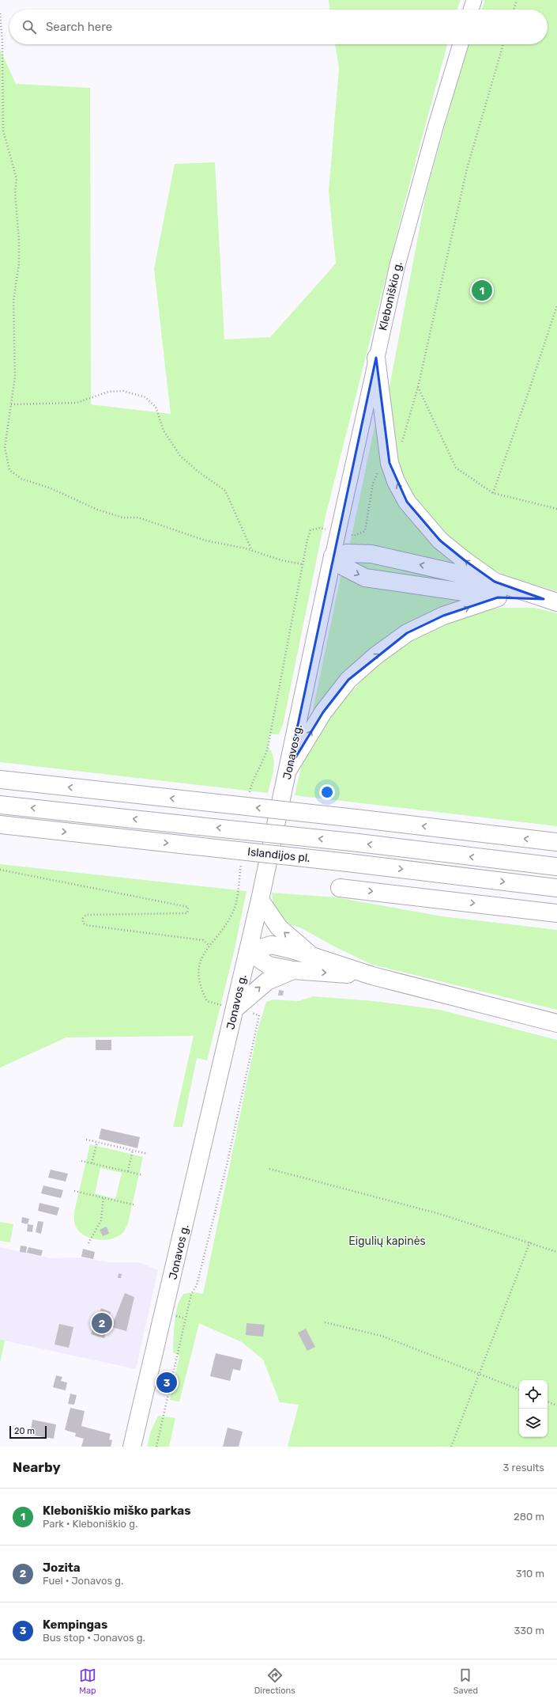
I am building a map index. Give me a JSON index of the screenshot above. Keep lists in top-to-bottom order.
{
  "streets": {
    "main road": ["Jonavos g.", "Islandijos pl."],
    "street": ["Kleboniškio g."]
  },
  "crossings": [
    ["Kleboniškio g.", "Jonavos g."]
  ],
  "parks": ["Eigulių kapinės"],
  "scale_bar": "20 m",
  "page": {
    "search": "Search here",
    "pins": ["1", "2", "3"],
    "scale": "20 m",
    "heading": ["Nearby", "3 results"],
    "list": [
      {
        "mark": "1",
        "name": "Kleboniškio miško parkas",
        "note": "Park · Kleboniškio g.",
        "value": "280 m"
      },
      {
        "mark": "2",
        "name": "Jozita",
        "note": "Fuel · Jonavos g.",
        "value": "310 m"
      },
      {
        "mark": "3",
        "name": "Kempingas",
        "note": "Bus stop · Jonavos g.",
        "value": "330 m"
      }
    ],
    "nav": ["Map", "Directions", "Saved"]
  }
}
